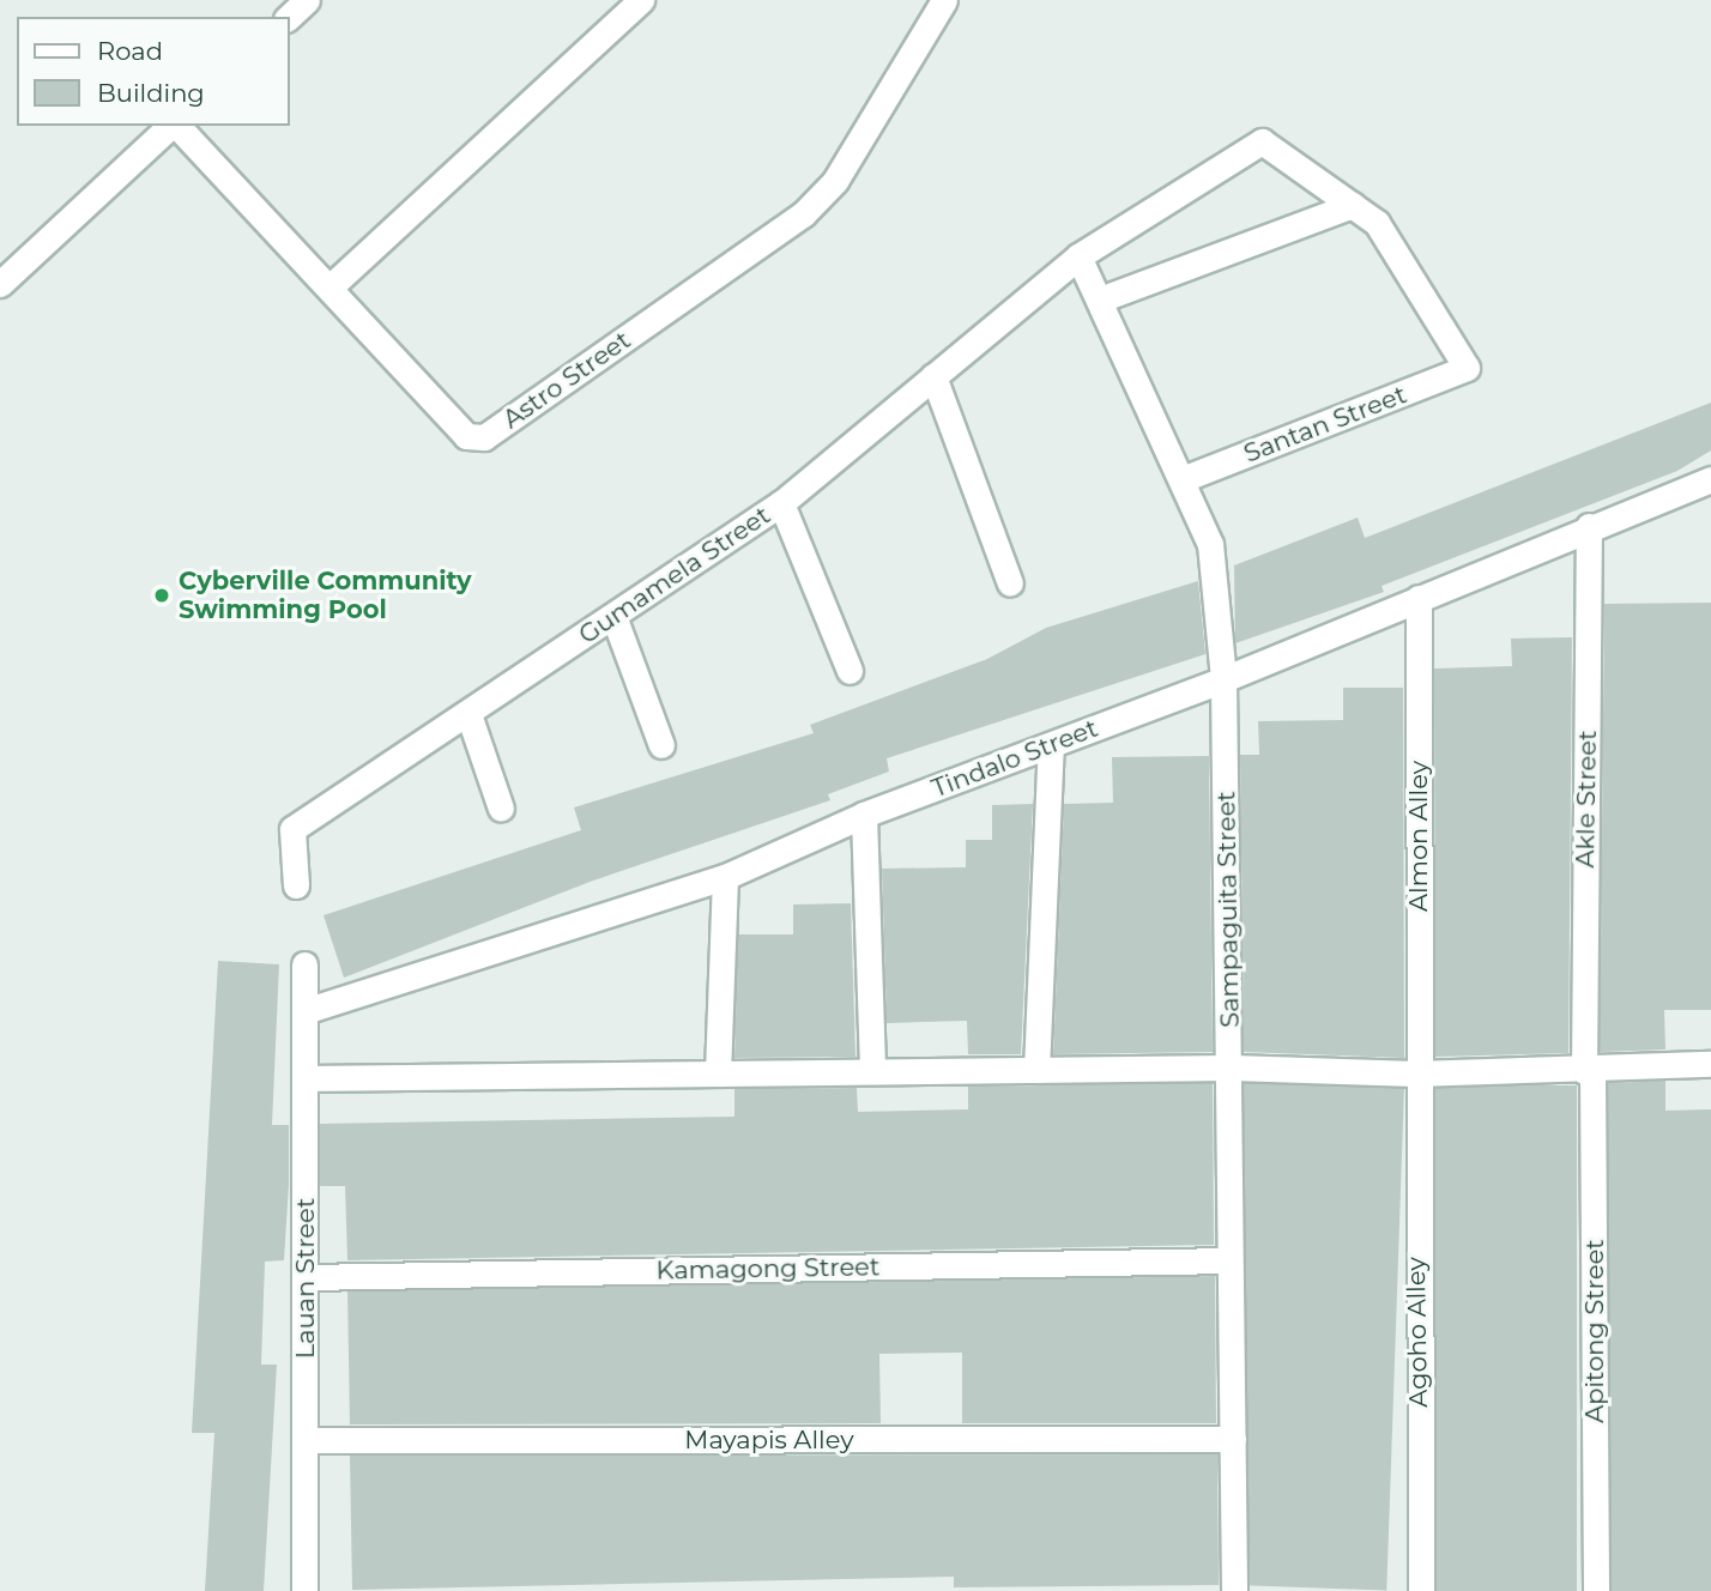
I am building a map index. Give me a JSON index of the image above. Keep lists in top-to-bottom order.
{
  "streets": {
    "street": [
      "Astro Street",
      "Santan Street",
      "Gumamela Street",
      "Tindalo Street",
      "Akle Street",
      "Almon Alley",
      "Sampaguita Street",
      "Kamagong Street",
      "Lauan Street",
      "Apitong Street",
      "Agoho Alley",
      "Mayapis Alley"
    ]
  },
  "crossings": [
    ["Santan Street", "Gumamela Street"],
    ["Santan Street", "Sampaguita Street"],
    ["Gumamela Street", "Sampaguita Street"],
    ["Tindalo Street", "Akle Street"],
    ["Tindalo Street", "Almon Alley"],
    ["Tindalo Street", "Sampaguita Street"],
    ["Tindalo Street", "Lauan Street"],
    ["Akle Street", "Apitong Street"],
    ["Almon Alley", "Agoho Alley"],
    ["Sampaguita Street", "Kamagong Street"],
    ["Sampaguita Street", "Mayapis Alley"],
    ["Kamagong Street", "Lauan Street"],
    ["Lauan Street", "Mayapis Alley"]
  ],
  "places": ["Cyberville Community Swimming Pool"],
  "legend": ["Road", "Building"]
}
